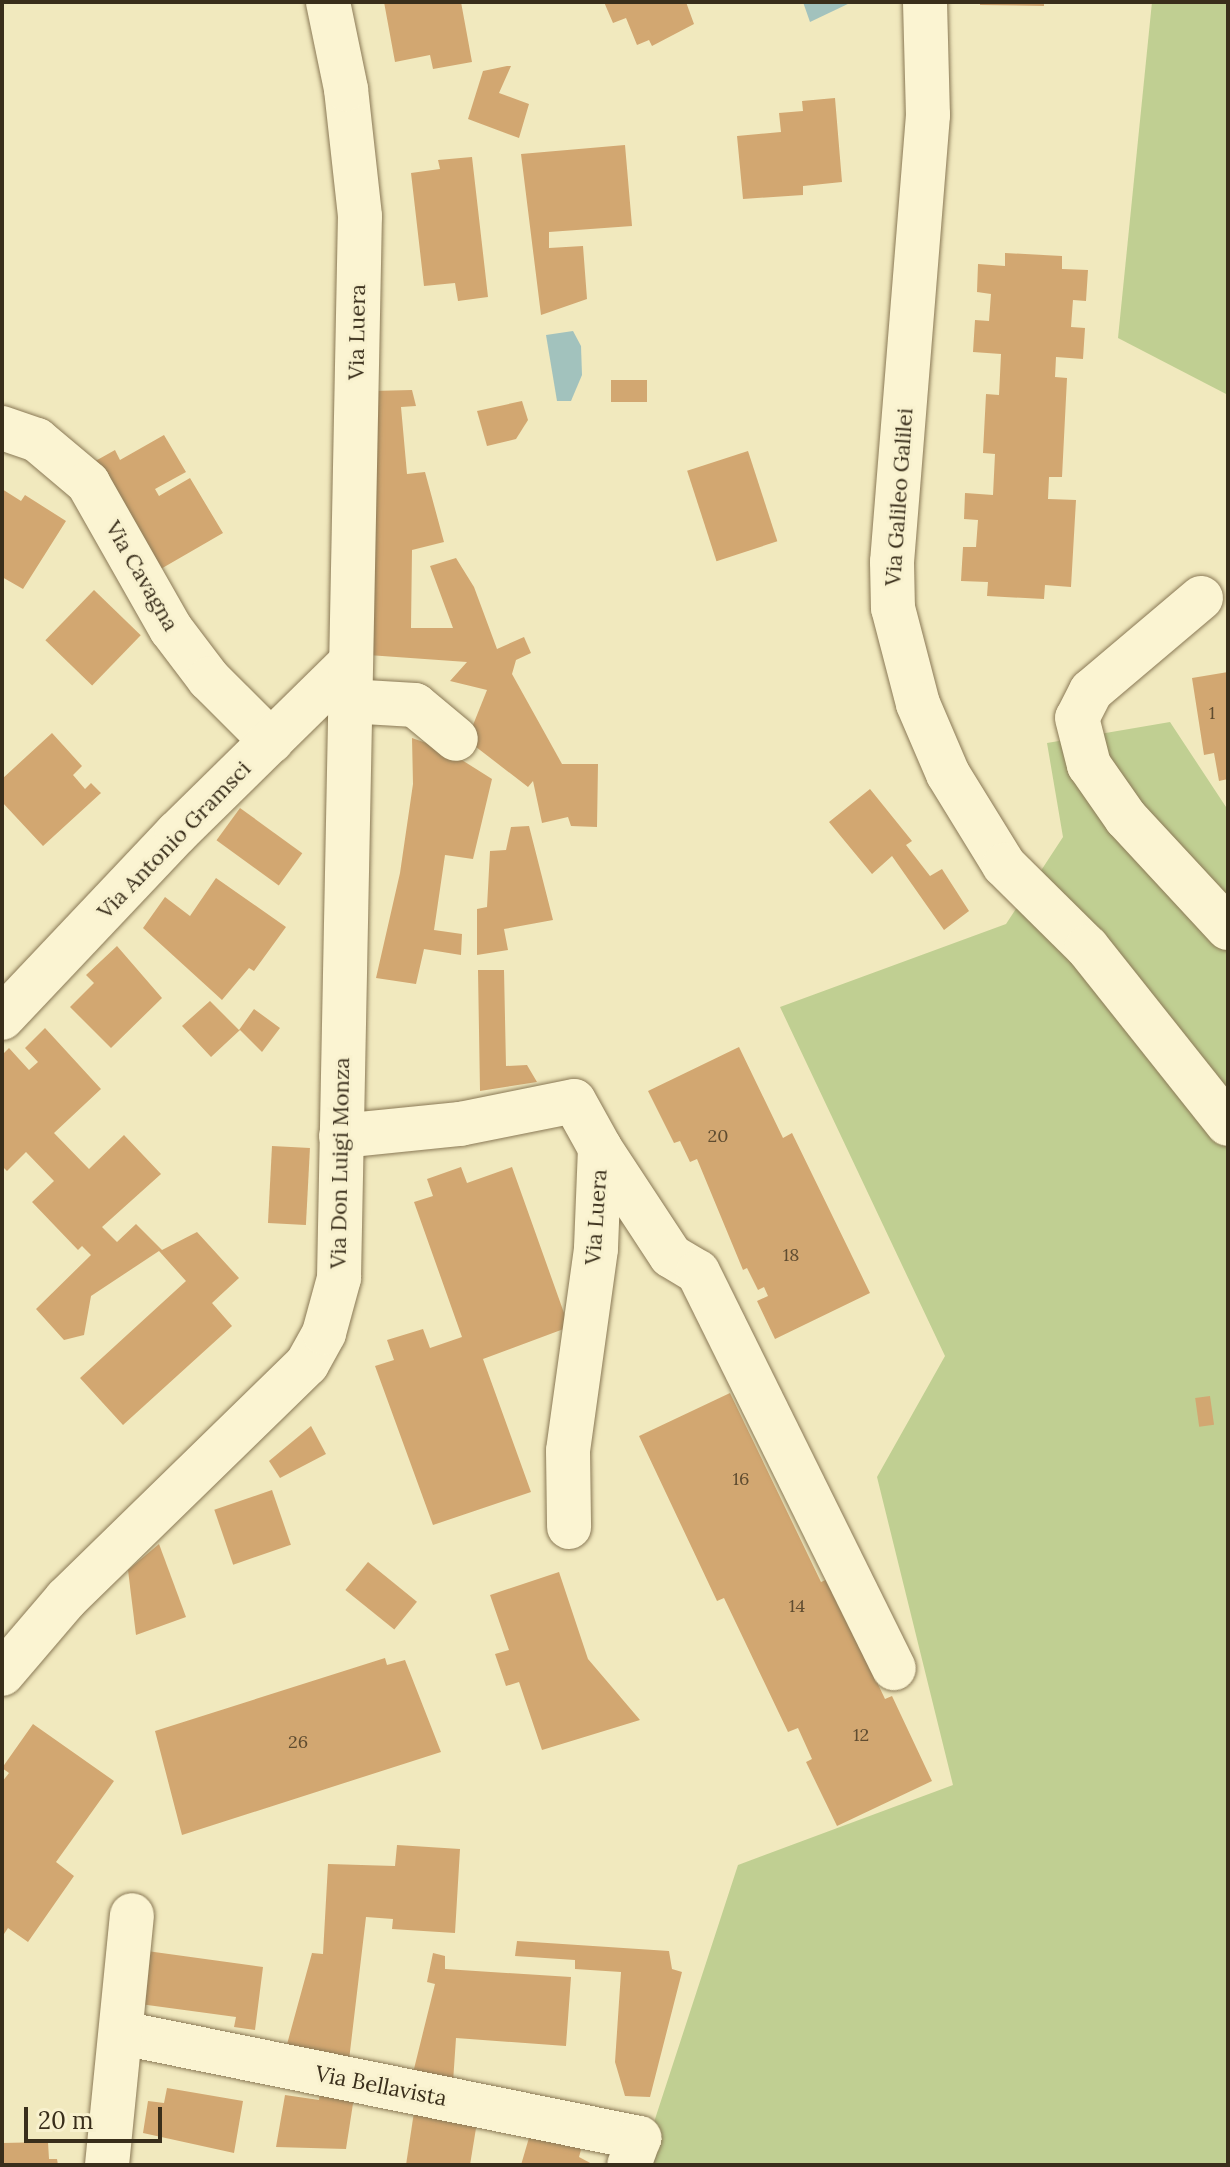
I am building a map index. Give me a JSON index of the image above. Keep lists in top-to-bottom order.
{
  "streets": {
    "street": [
      "Via Luera",
      "Via Galileo Galilei",
      "Via Cavagna",
      "Via Antonio Gramsci",
      "Via Don Luigi Monza",
      "Via Bellavista"
    ]
  },
  "crossings": [
    ["Via Luera", "Via Antonio Gramsci"],
    ["Via Luera", "Via Don Luigi Monza"],
    ["Via Cavagna", "Via Antonio Gramsci"],
    ["Via Antonio Gramsci", "Via Don Luigi Monza"]
  ],
  "house_numbers": [
    "1",
    "20",
    "18",
    "16",
    "14",
    "12",
    "26"
  ],
  "scale_bar": "20 m"
}
